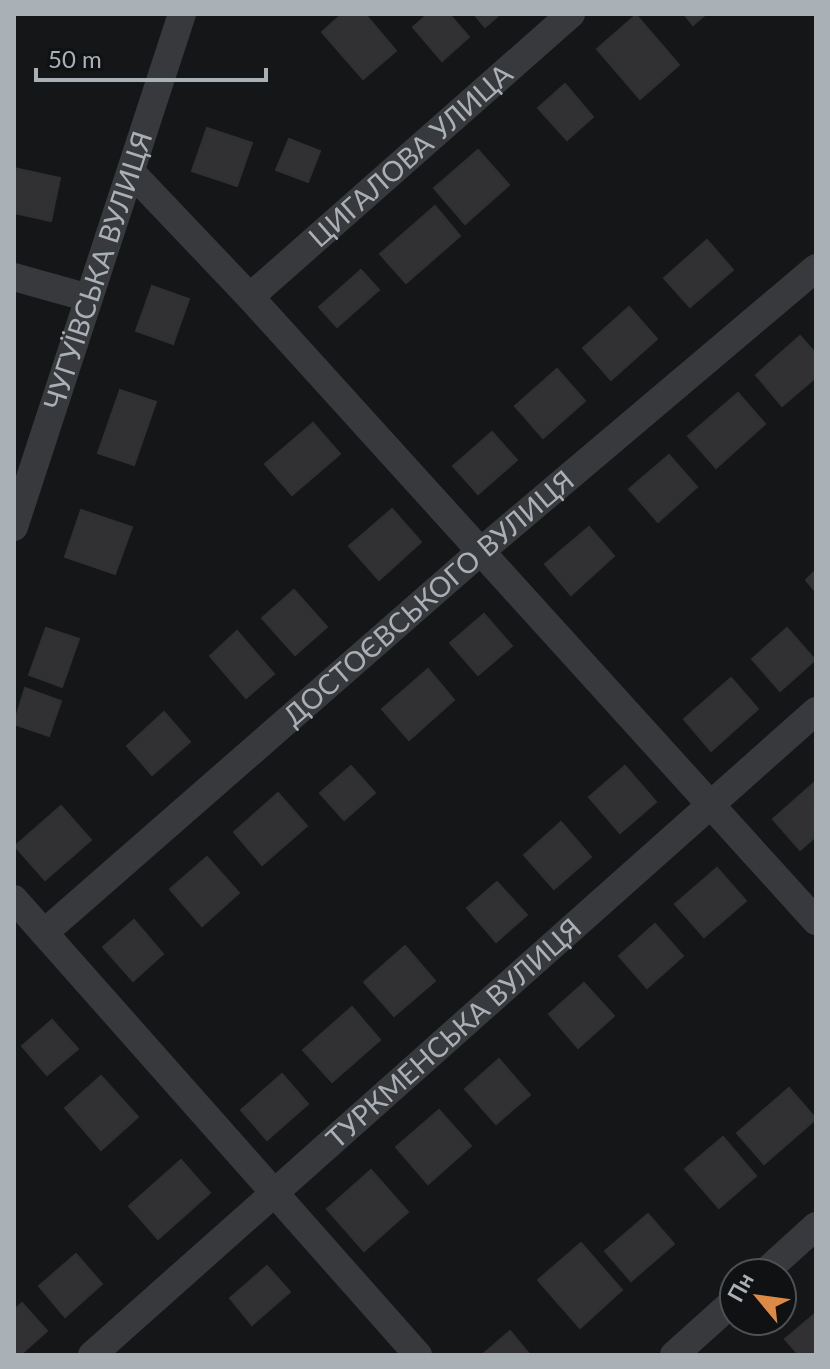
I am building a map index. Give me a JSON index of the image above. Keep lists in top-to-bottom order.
{
  "streets": {
    "street": [
      "ЦИГАЛОВА УЛИЦА",
      "ЧУГУЇВСЬКА ВУЛИЦЯ",
      "ДОСТОЄВСЬКОГО ВУЛИЦЯ",
      "ТУРКМЕНСЬКА ВУЛИЦЯ"
    ]
  },
  "scale_bar": "50 m",
  "north": "top left"
}
